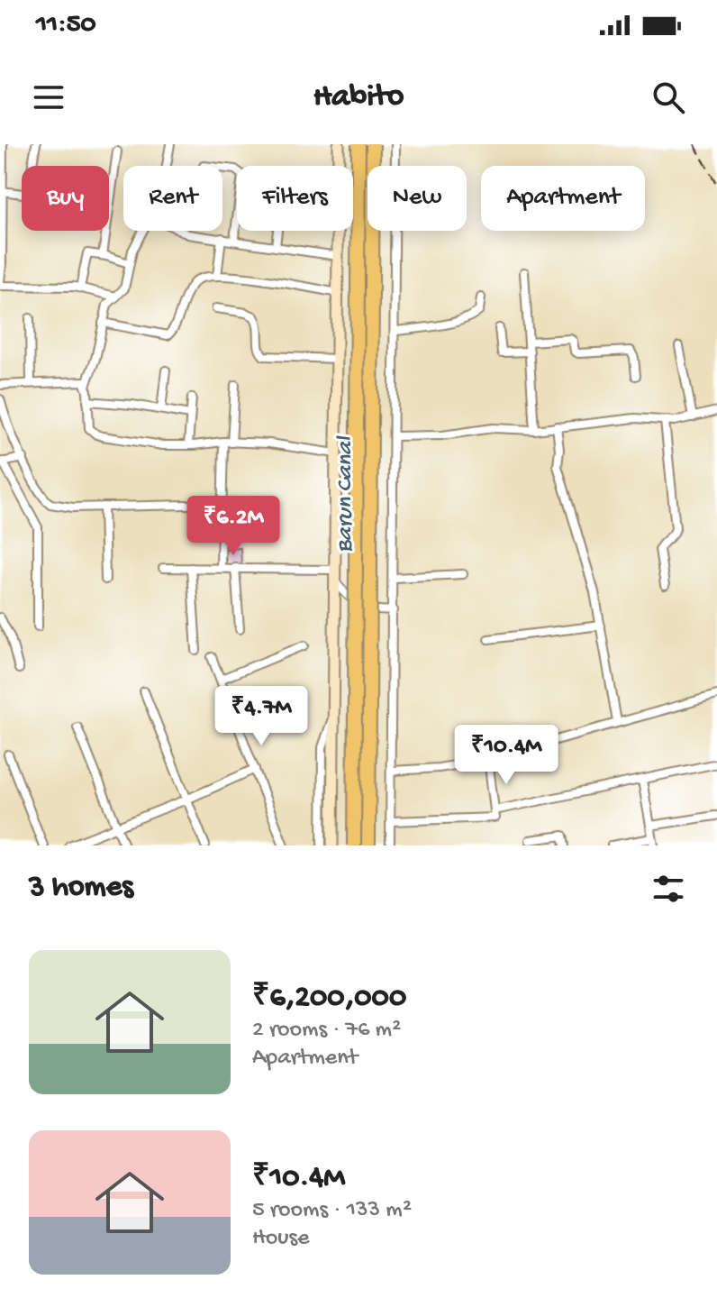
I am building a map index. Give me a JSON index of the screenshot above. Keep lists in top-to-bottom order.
{
  "water": ["Barun Canal"],
  "page": {
    "status": "11:50",
    "header": "Habito",
    "chip": [
      "Buy",
      "Rent",
      "Filters",
      "New",
      "Apartment"
    ],
    "price": ["₹6.2M", "₹4.7M", "₹10.4M"],
    "heading": "3 homes",
    "list": [
      {
        "name": "₹6,200,000",
        "note": "2 rooms · 76 m² · Apartment"
      },
      {
        "name": "₹10.4M",
        "note": "5 rooms · 133 m² · House"
      }
    ]
  }
}
